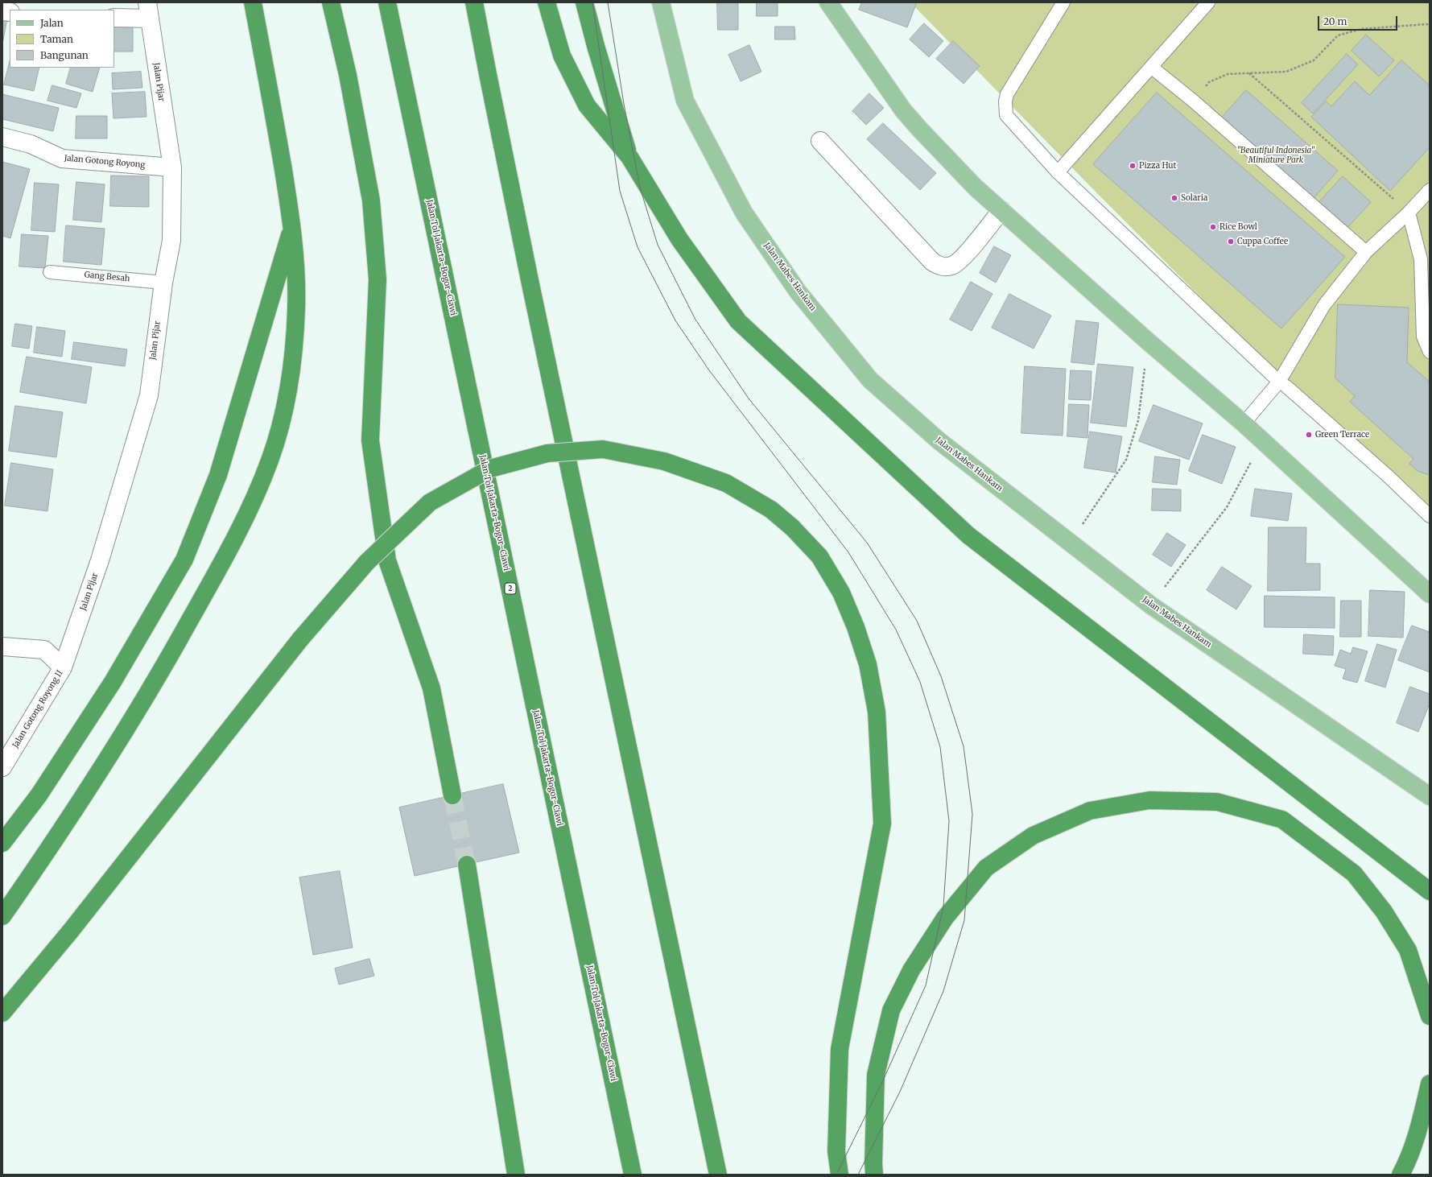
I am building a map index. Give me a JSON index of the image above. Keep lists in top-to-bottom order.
{
  "streets": {
    "highway": ["Jalan Tol Jakarta–Bogor–Ciawi", "2"],
    "main road": ["Jalan Mabes Hankam"],
    "street": ["Jalan Pijar", "Jalan Gotong Royong", "Jalan Gotong Royong II"],
    "lane": ["Gang Besah"]
  },
  "crossings": [
    ["Jalan Pijar", "Jalan Gotong Royong"],
    ["Jalan Pijar", "Gang Besah"],
    ["Jalan Pijar", "Jalan Gotong Royong II"]
  ],
  "parks": ["\"Beautiful Indonesia\" Miniature Park"],
  "places": [
    "Pizza Hut",
    "Solaria",
    "Rice Bowl",
    "Cuppa Coffee",
    "Green Terrace"
  ],
  "legend": ["Jalan", "Taman", "Bangunan"],
  "scale_bar": "20 m"
}
